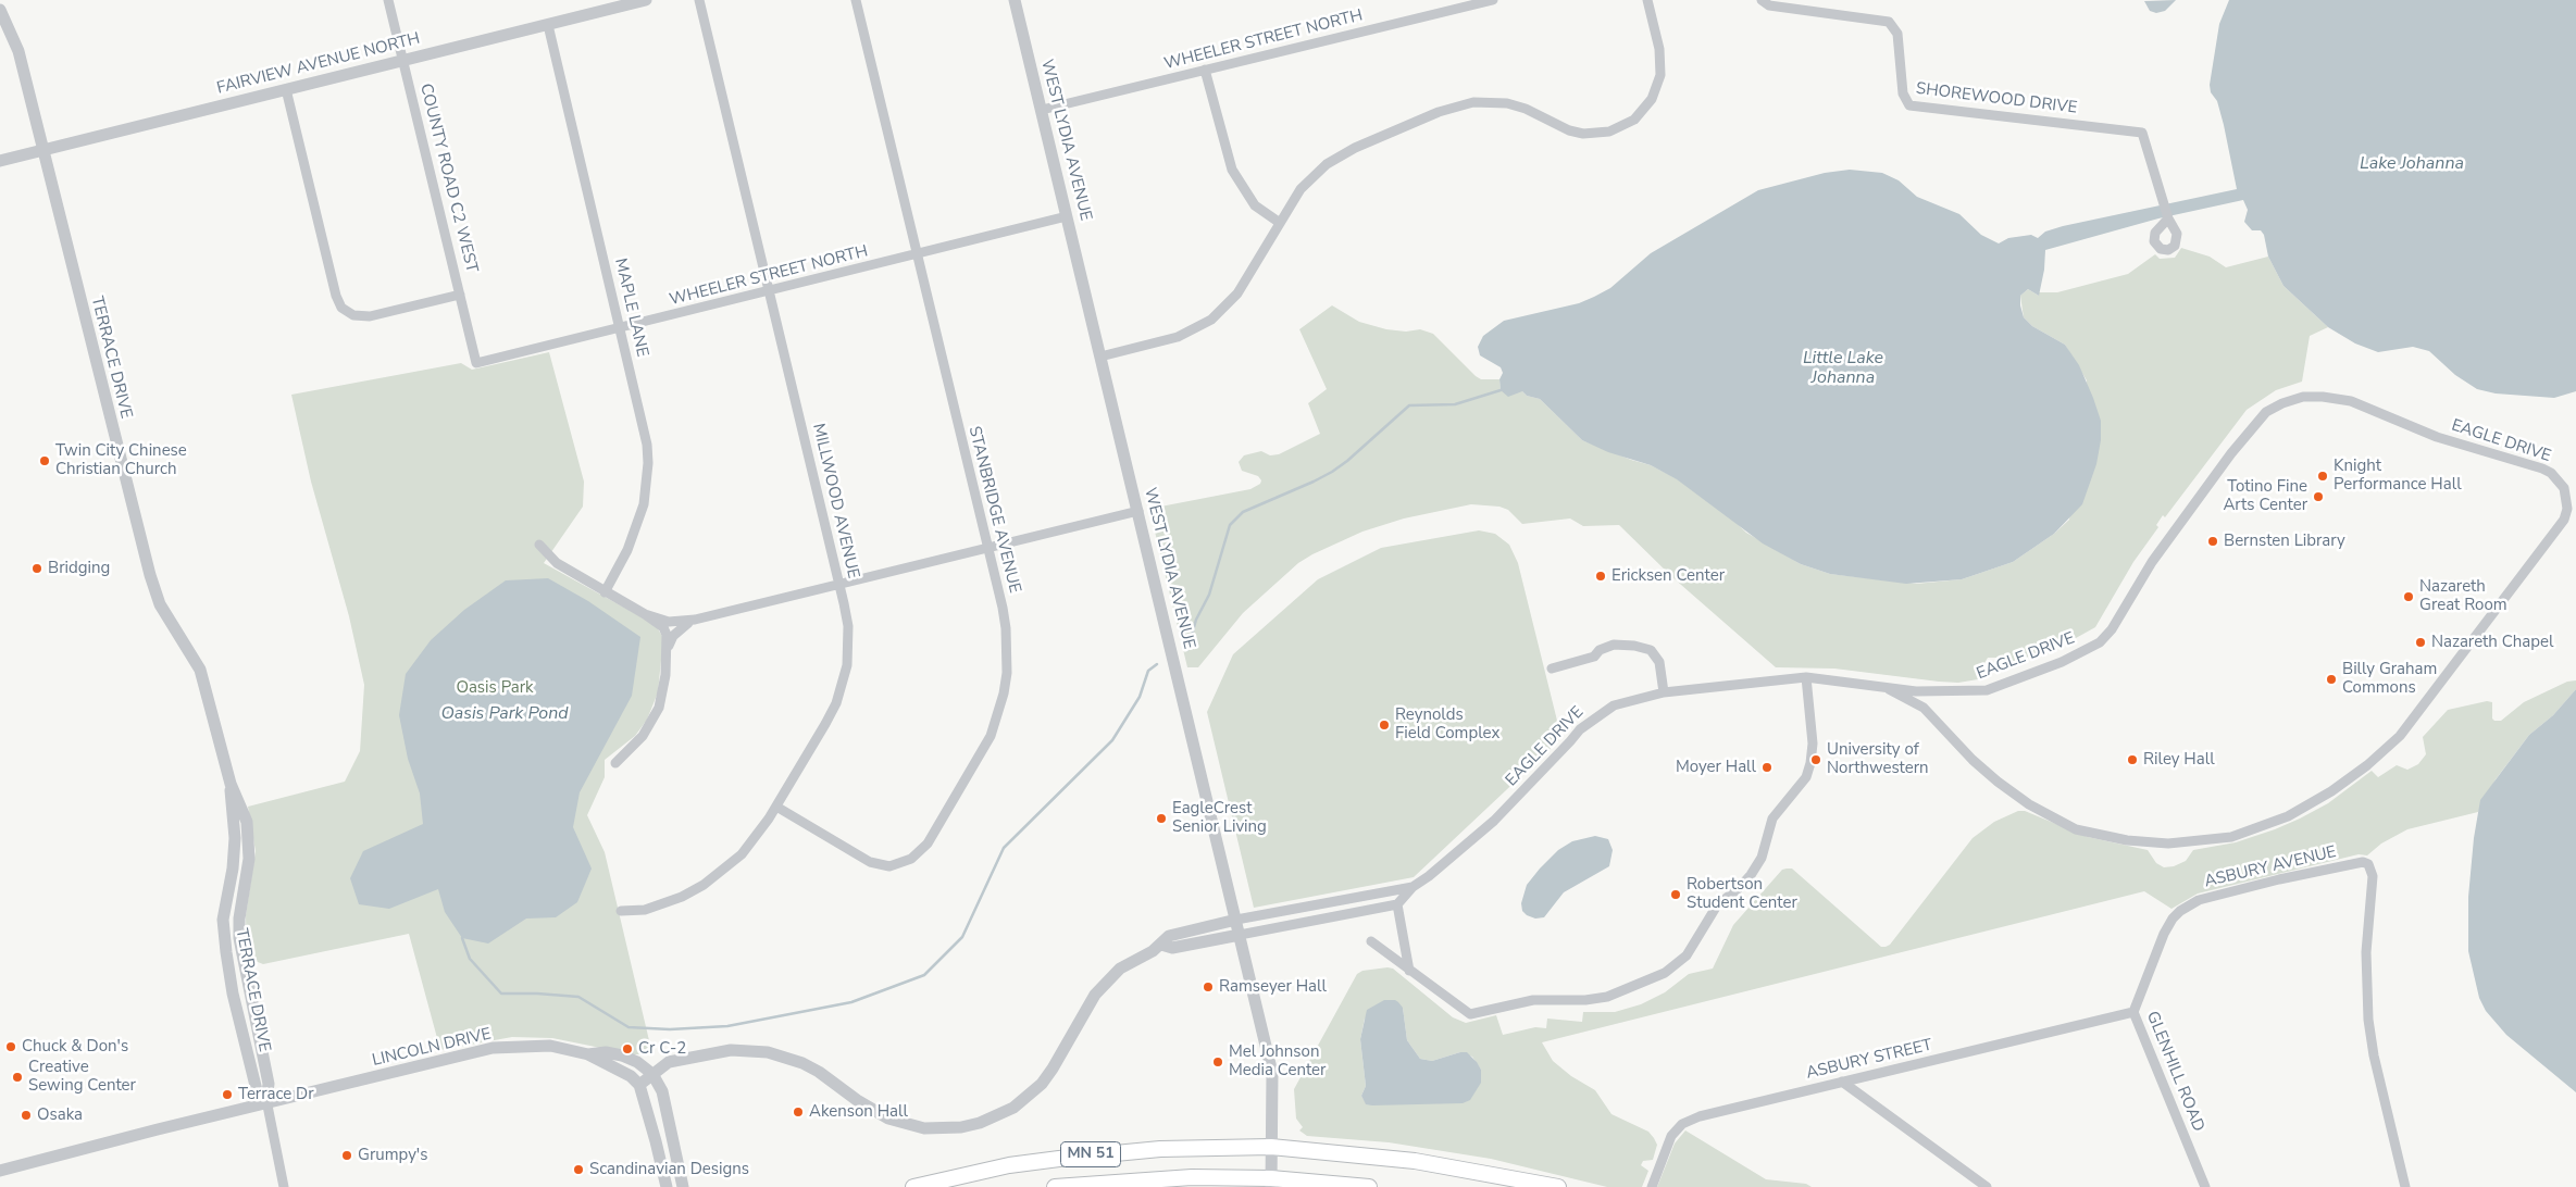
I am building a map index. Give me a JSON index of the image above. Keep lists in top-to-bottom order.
{
  "streets": {
    "highway": ["MN 51"],
    "street": [
      "WHEELER STREET NORTH",
      "FAIRVIEW AVENUE NORTH",
      "SHOREWOOD DRIVE",
      "WEST LYDIA AVENUE",
      "COUNTY ROAD C2 WEST",
      "MAPLE LANE",
      "TERRACE DRIVE",
      "EAGLE DRIVE",
      "MILLWOOD AVENUE",
      "STANBRIDGE AVENUE",
      "ASBURY AVENUE",
      "LINCOLN DRIVE",
      "ASBURY STREET",
      "GLENHILL ROAD"
    ]
  },
  "crossings": [
    ["WHEELER STREET NORTH", "WEST LYDIA AVENUE"],
    ["WHEELER STREET NORTH", "COUNTY ROAD C2 WEST"],
    ["WHEELER STREET NORTH", "MAPLE LANE"],
    ["WHEELER STREET NORTH", "MILLWOOD AVENUE"],
    ["WHEELER STREET NORTH", "STANBRIDGE AVENUE"],
    ["FAIRVIEW AVENUE NORTH", "COUNTY ROAD C2 WEST"],
    ["FAIRVIEW AVENUE NORTH", "MAPLE LANE"],
    ["FAIRVIEW AVENUE NORTH", "TERRACE DRIVE"],
    ["WEST LYDIA AVENUE", "EAGLE DRIVE"],
    ["WEST LYDIA AVENUE", "MN 51"],
    ["TERRACE DRIVE", "LINCOLN DRIVE"],
    ["MILLWOOD AVENUE", "STANBRIDGE AVENUE"],
    ["ASBURY AVENUE", "GLENHILL ROAD"],
    ["ASBURY STREET", "GLENHILL ROAD"]
  ],
  "water": ["Lake Johanna", "Little Lake Johanna", "Oasis Park Pond"],
  "parks": ["Oasis Park"],
  "places": [
    "Twin City Chinese Christian Church",
    "Knight Performance Hall",
    "Totino Fine Arts Center",
    "Bernsten Library",
    "Bridging",
    "Ericksen Center",
    "Nazareth Great Room",
    "Nazareth Chapel",
    "Billy Graham Commons",
    "Reynolds Field Complex",
    "University of Northwestern",
    "Riley Hall",
    "Moyer Hall",
    "EagleCrest Senior Living",
    "Robertson Student Center",
    "Ramseyer Hall",
    "Chuck & Don's",
    "Cr C-2",
    "Mel Johnson Media Center",
    "Creative Sewing Center",
    "Terrace Dr",
    "Akenson Hall",
    "Osaka",
    "Grumpy's",
    "Scandinavian Designs"
  ]
}
